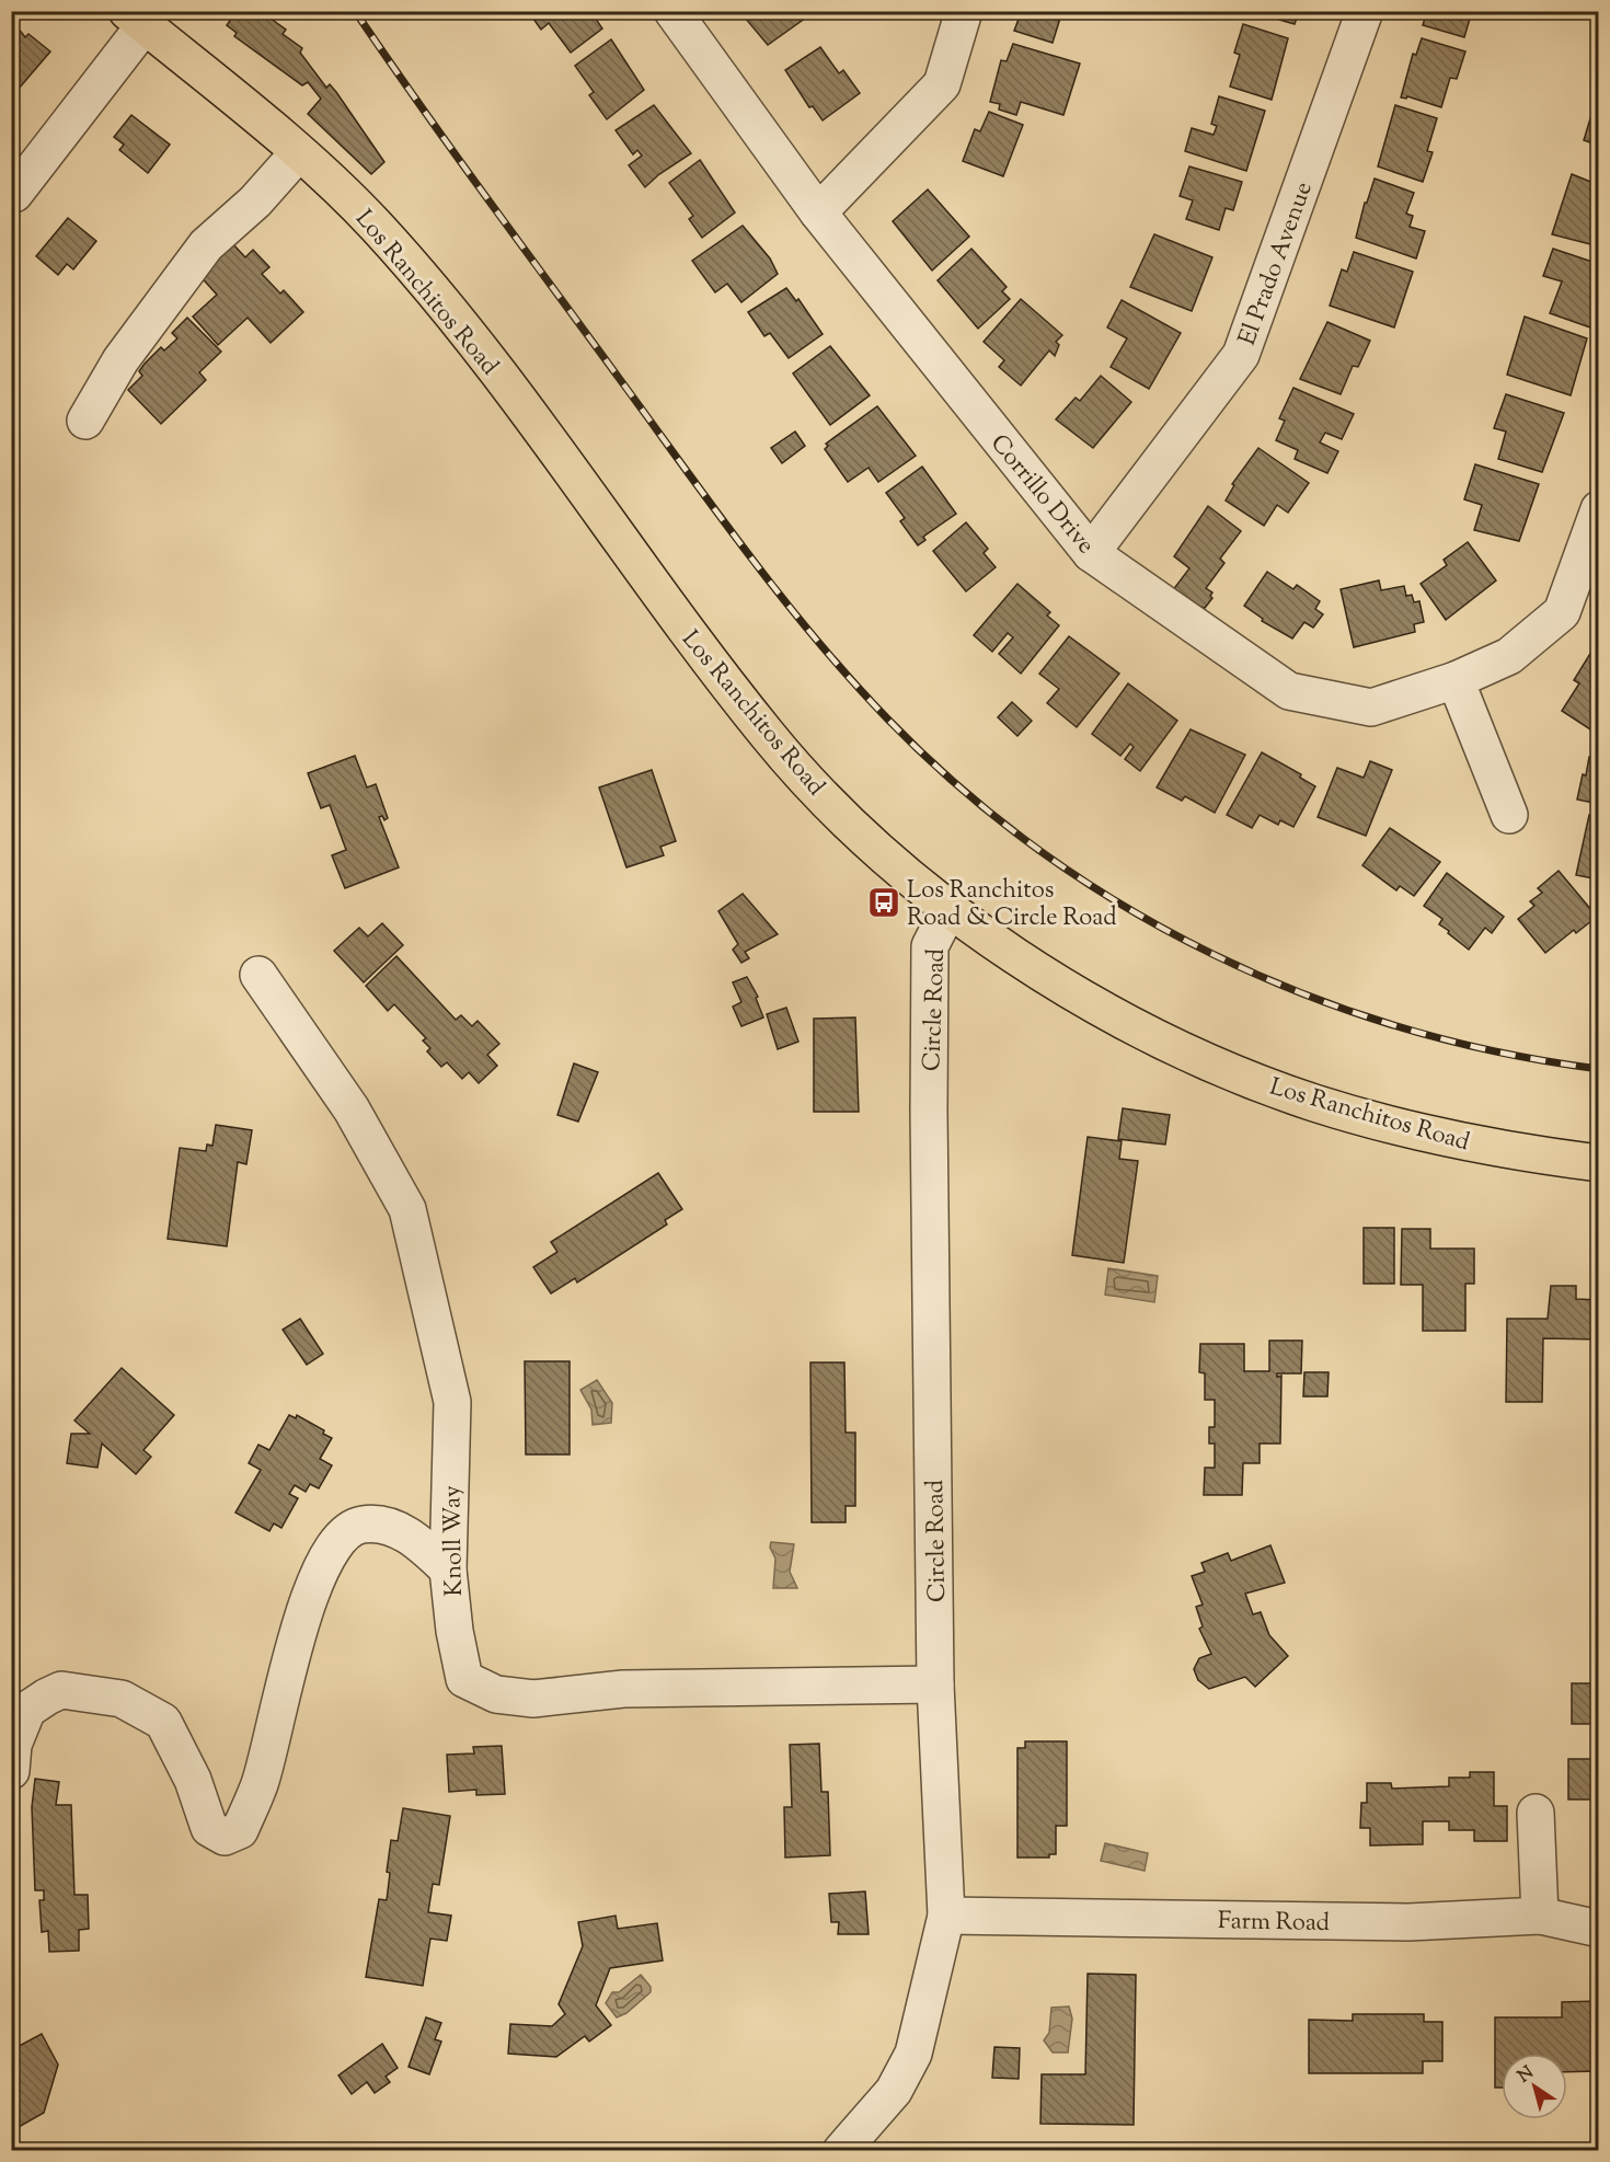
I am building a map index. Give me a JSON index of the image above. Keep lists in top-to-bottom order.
{
  "streets": {
    "main road": ["Los Ranchitos Road"],
    "street": [
      "El Prado Avenue",
      "Corrillo Drive",
      "Circle Road",
      "Knoll Way",
      "Farm Road"
    ]
  },
  "crossings": [
    ["El Prado Avenue", "Corrillo Drive"],
    ["Los Ranchitos Road", "Circle Road"],
    ["Circle Road", "Knoll Way"],
    ["Circle Road", "Farm Road"]
  ],
  "places": {
    "bus stop": ["Los Ranchitos Road & Circle Road"]
  },
  "north": "top left"
}
